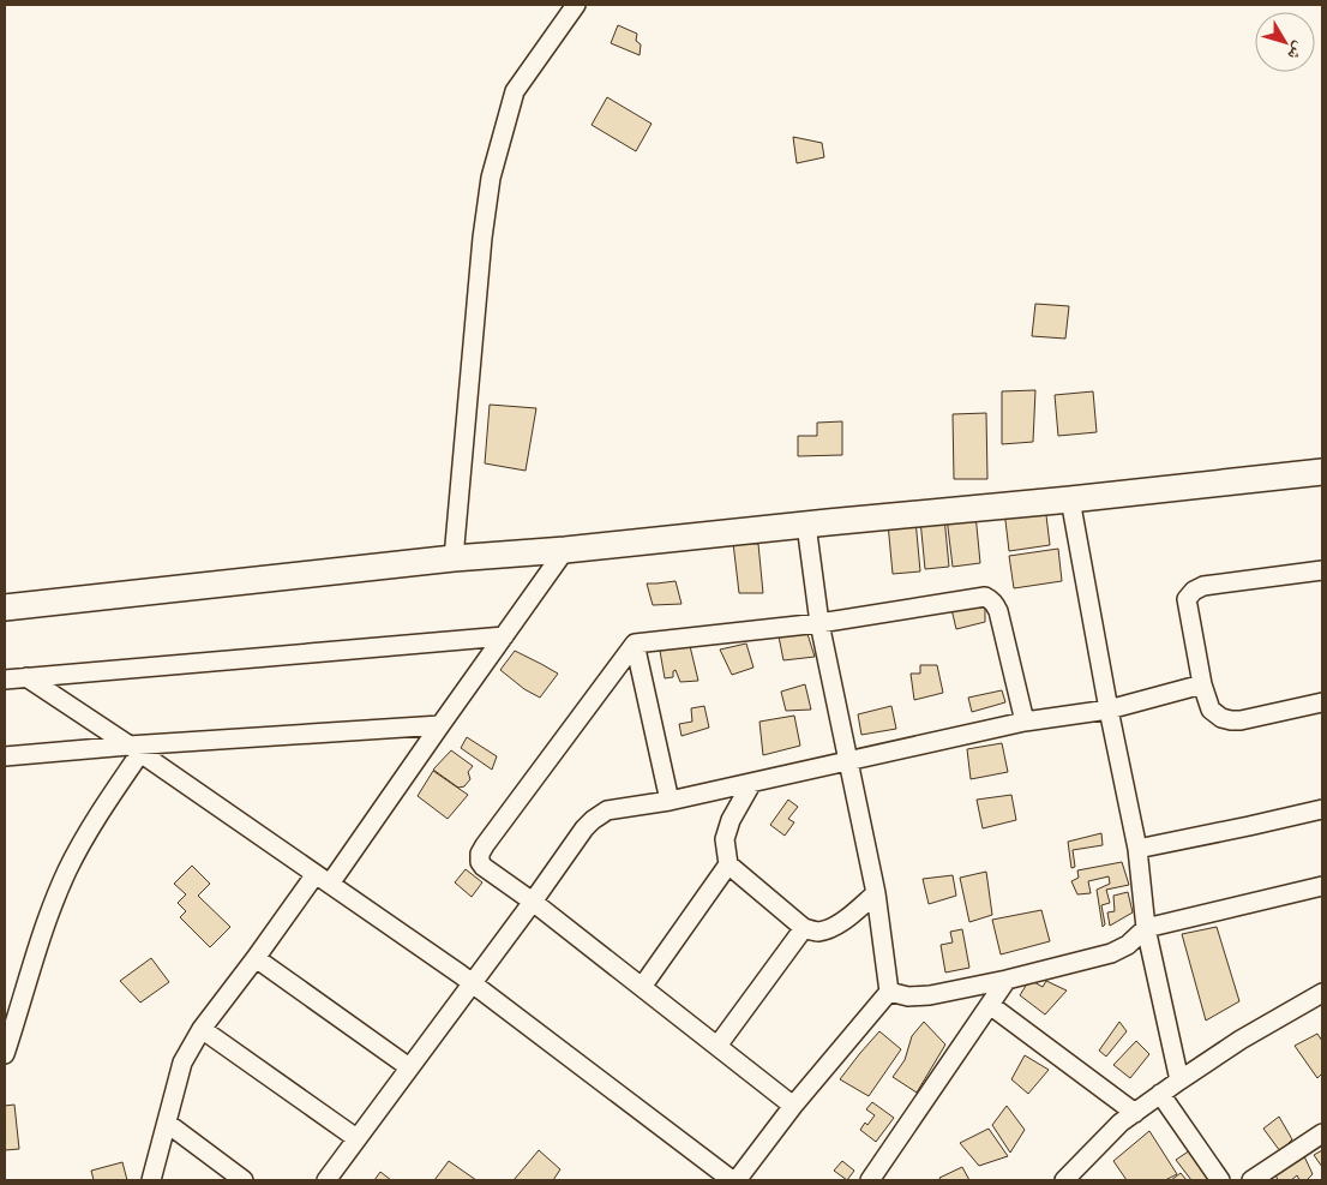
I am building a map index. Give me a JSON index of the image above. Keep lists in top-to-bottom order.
{
  "north": "bottom right"
}
